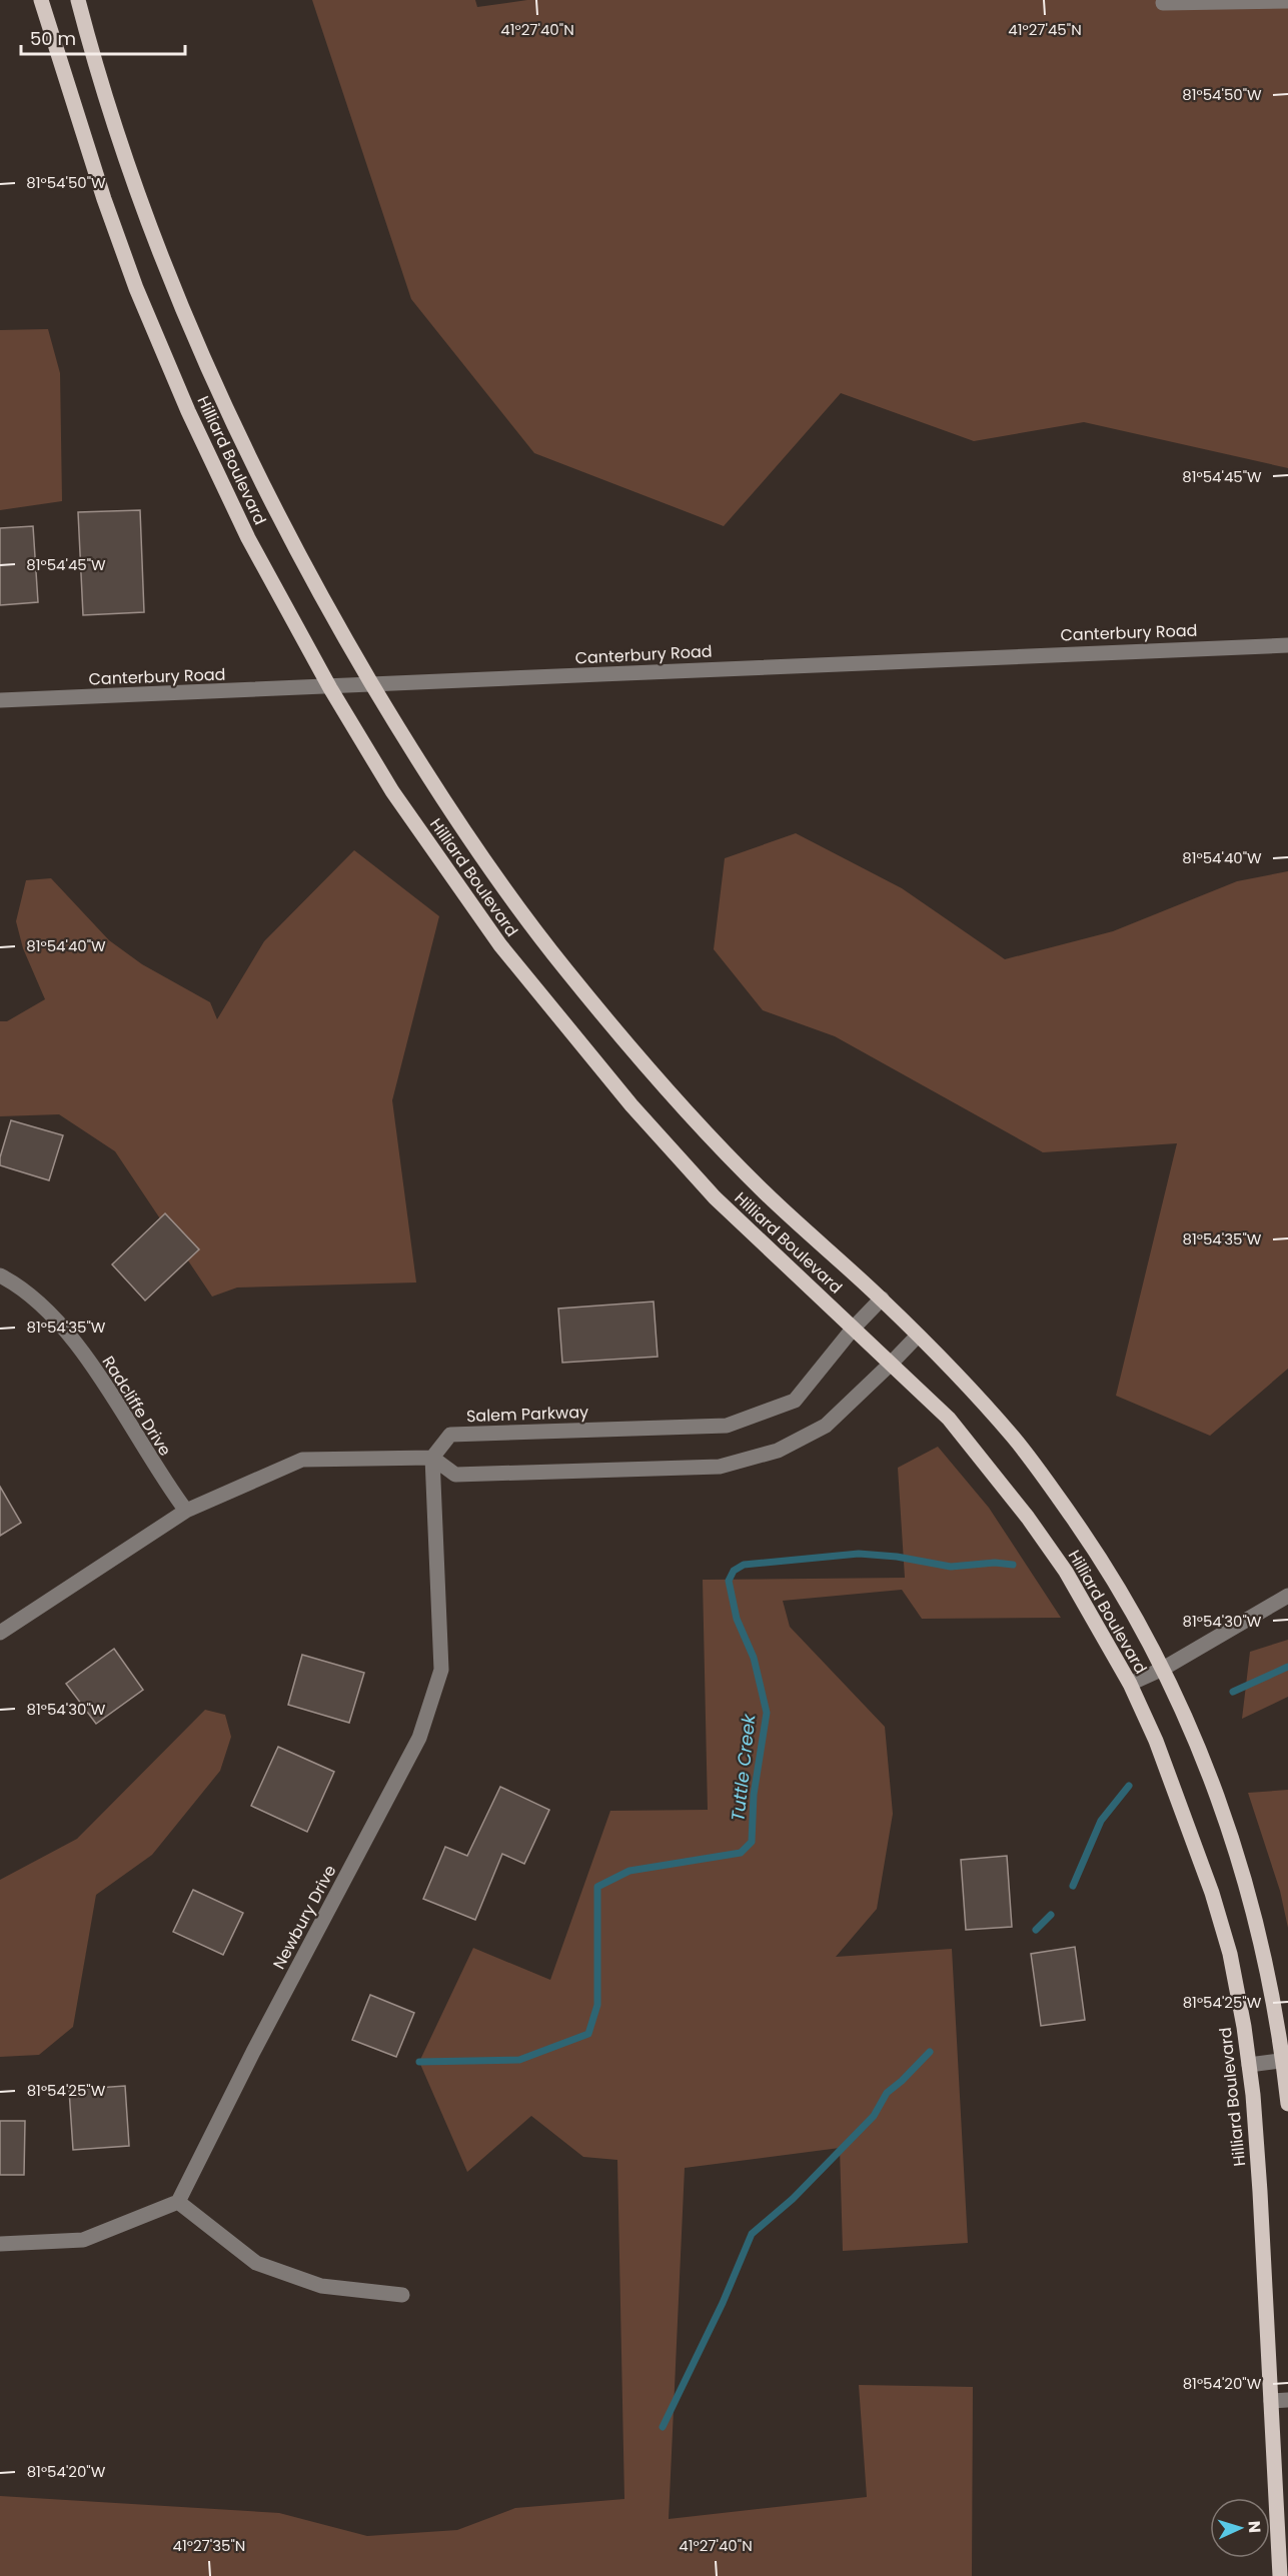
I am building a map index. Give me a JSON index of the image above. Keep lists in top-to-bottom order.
{
  "streets": {
    "main road": ["Hilliard Boulevard"],
    "street": [
      "Canterbury Road",
      "Radcliffe Drive",
      "Salem Parkway",
      "Newbury Drive"
    ]
  },
  "crossings": [
    ["Hilliard Boulevard", "Canterbury Road"],
    ["Hilliard Boulevard", "Salem Parkway"],
    ["Salem Parkway", "Newbury Drive"]
  ],
  "water": ["Tuttle Creek"],
  "scale_bar": "50 m",
  "north": "right",
  "coordinates": [
    "41°27'40\"N",
    "41°27'45\"N",
    "81°54'50\"W",
    "81°54'45\"W",
    "81°54'40\"W",
    "81°54'35\"W",
    "81°54'30\"W",
    "81°54'25\"W",
    "81°54'20\"W",
    "41°27'35\"N"
  ]
}
